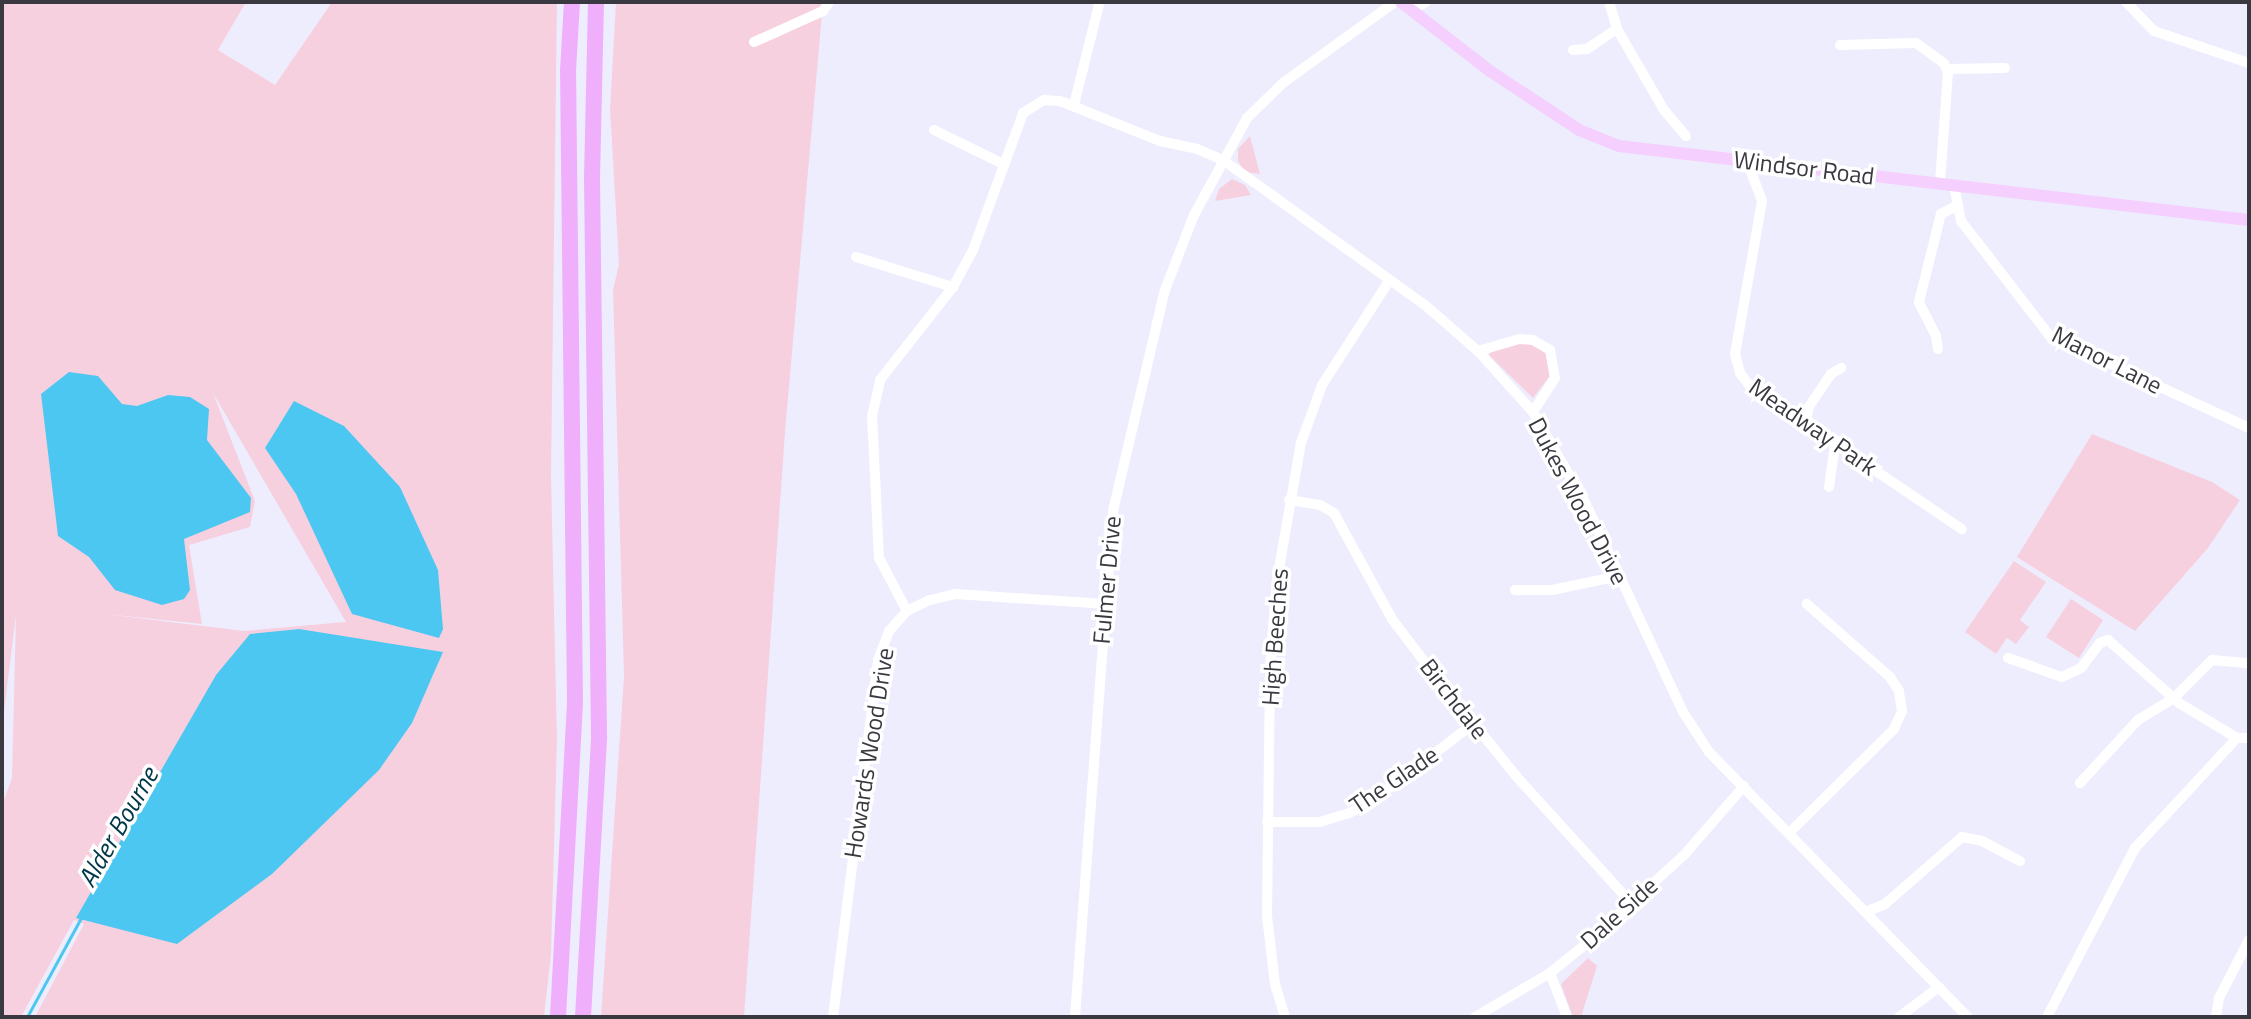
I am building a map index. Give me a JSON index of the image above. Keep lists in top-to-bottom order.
{
  "streets": {
    "main road": ["Windsor Road"],
    "street": [
      "Manor Lane",
      "Meadway Park",
      "Dukes Wood Drive",
      "Fulmer Drive",
      "High Beeches",
      "Birchdale",
      "Howards Wood Drive",
      "The Glade",
      "Dale Side"
    ]
  },
  "crossings": [
    ["Windsor Road", "Manor Lane"],
    ["Windsor Road", "Meadway Park"],
    ["Dukes Wood Drive", "Fulmer Drive"],
    ["Dukes Wood Drive", "High Beeches"],
    ["Dukes Wood Drive", "Dale Side"],
    ["High Beeches", "Birchdale"],
    ["High Beeches", "The Glade"],
    ["Birchdale", "The Glade"],
    ["Birchdale", "Dale Side"]
  ],
  "water": ["Alder Bourne"]
}
